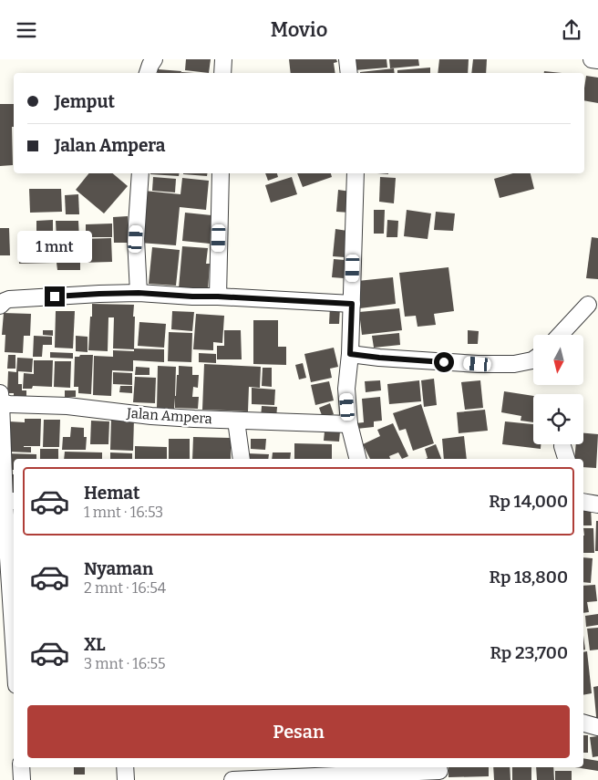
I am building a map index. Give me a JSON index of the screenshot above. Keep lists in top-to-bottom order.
{
  "streets": {
    "street": ["Jalan Ampera"]
  },
  "north": "bottom",
  "page": {
    "header": "Movio",
    "banner": ["Jemput", "Jalan Ampera"],
    "bubble": "1 mnt",
    "list": [
      {
        "name": "Hemat",
        "note": "1 mnt · 16:53",
        "value": "Rp 14,000"
      },
      {
        "name": "Nyaman",
        "note": "2 mnt · 16:54",
        "value": "Rp 18,800"
      },
      {
        "name": "XL",
        "note": "3 mnt · 16:55",
        "value": "Rp 23,700"
      }
    ],
    "buttons": "Pesan"
  }
}
